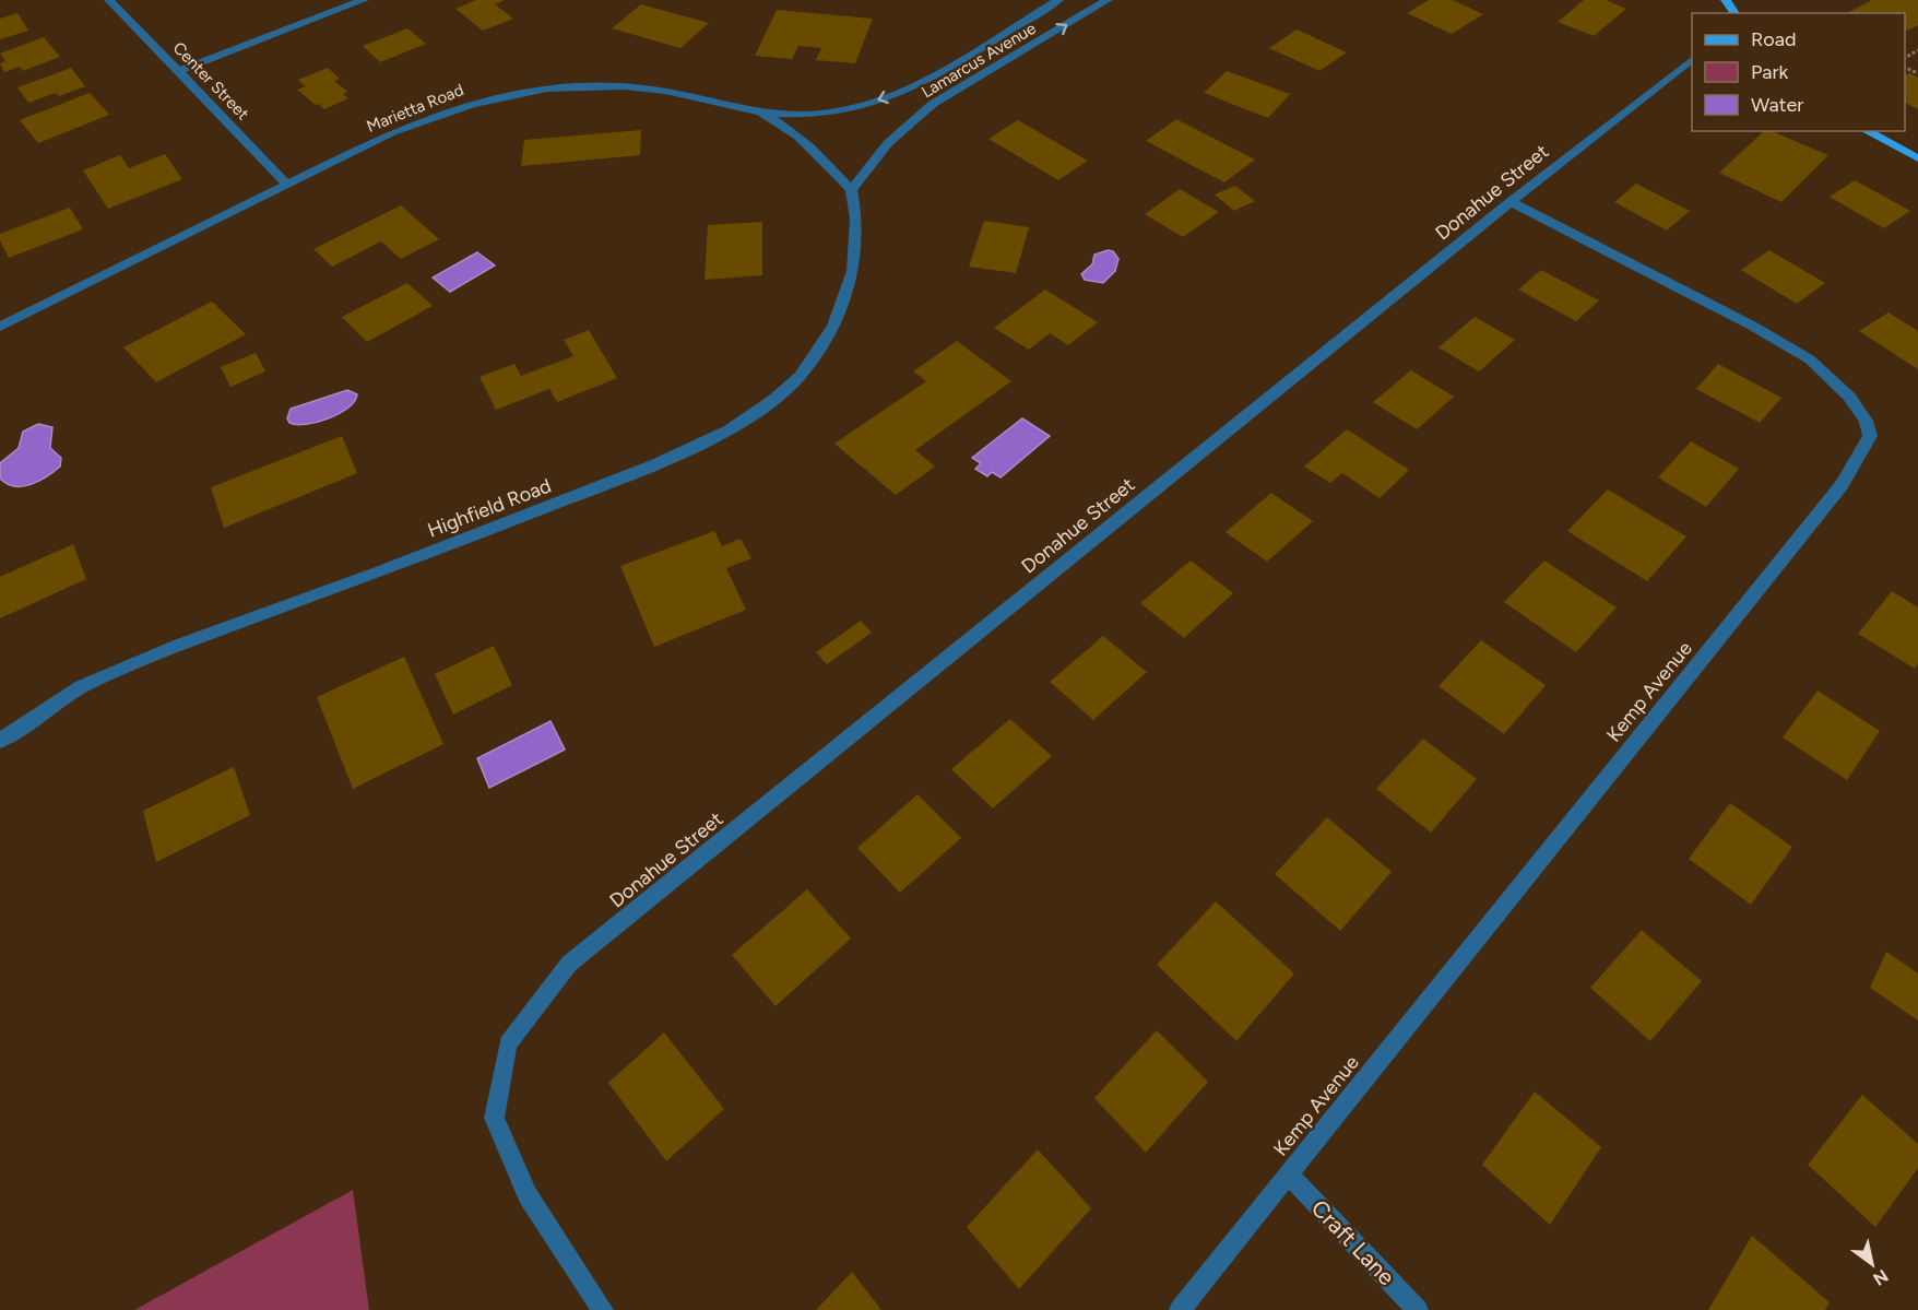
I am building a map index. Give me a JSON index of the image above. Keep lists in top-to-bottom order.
{
  "streets": {
    "street": [
      "Lamarcus Avenue",
      "Center Street",
      "Marietta Road",
      "Donahue Street",
      "Highfield Road",
      "Kemp Avenue",
      "Craft Lane"
    ]
  },
  "crossings": [
    ["Lamarcus Avenue", "Marietta Road"],
    ["Lamarcus Avenue", "Highfield Road"],
    ["Center Street", "Marietta Road"],
    ["Marietta Road", "Highfield Road"],
    ["Donahue Street", "Kemp Avenue"],
    ["Kemp Avenue", "Craft Lane"]
  ],
  "legend": ["Road", "Park", "Water"],
  "north": "bottom right"
}
